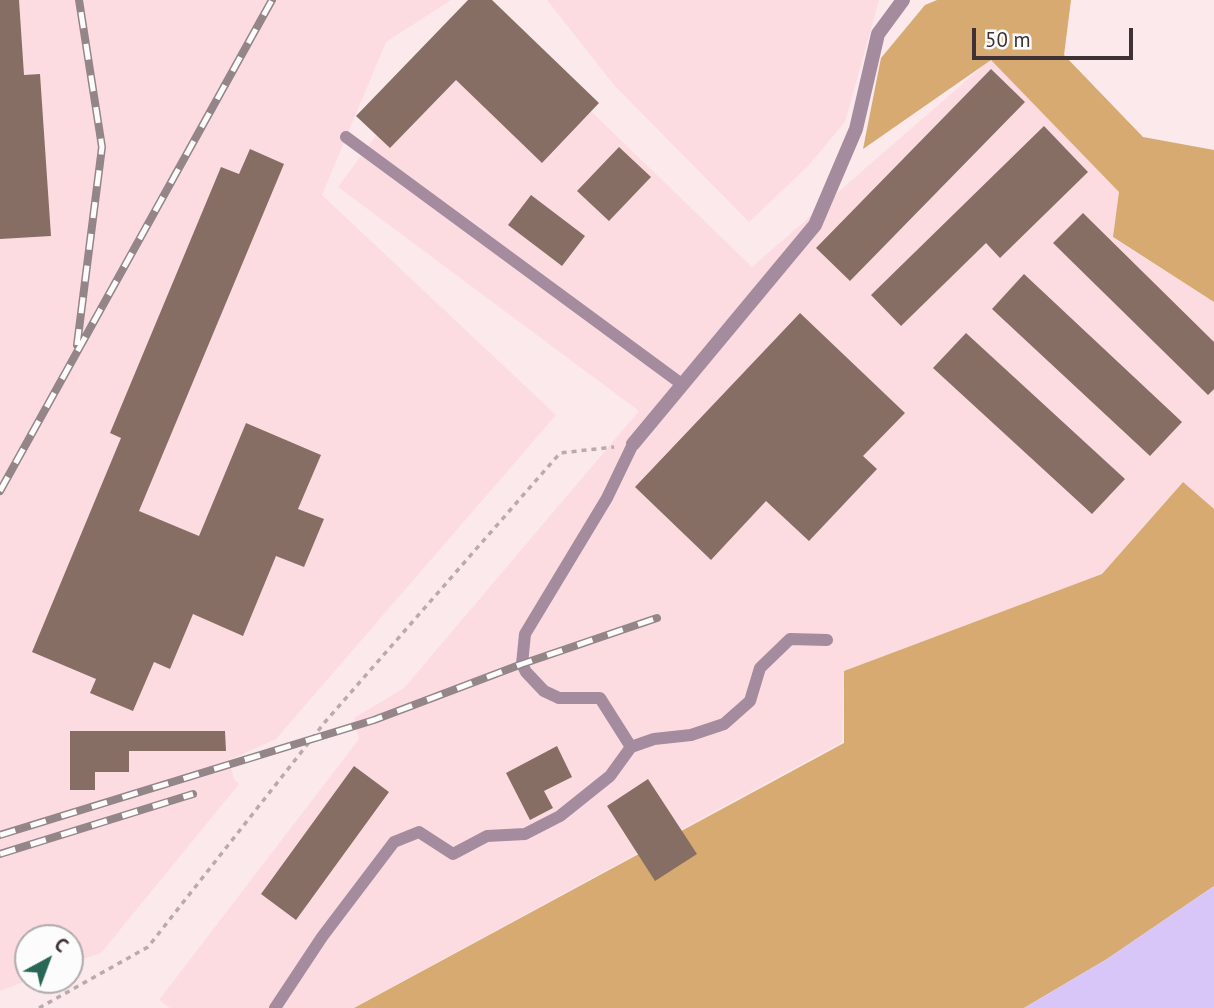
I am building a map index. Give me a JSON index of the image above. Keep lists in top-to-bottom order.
{
  "scale_bar": "50 m",
  "north": "top right"
}
